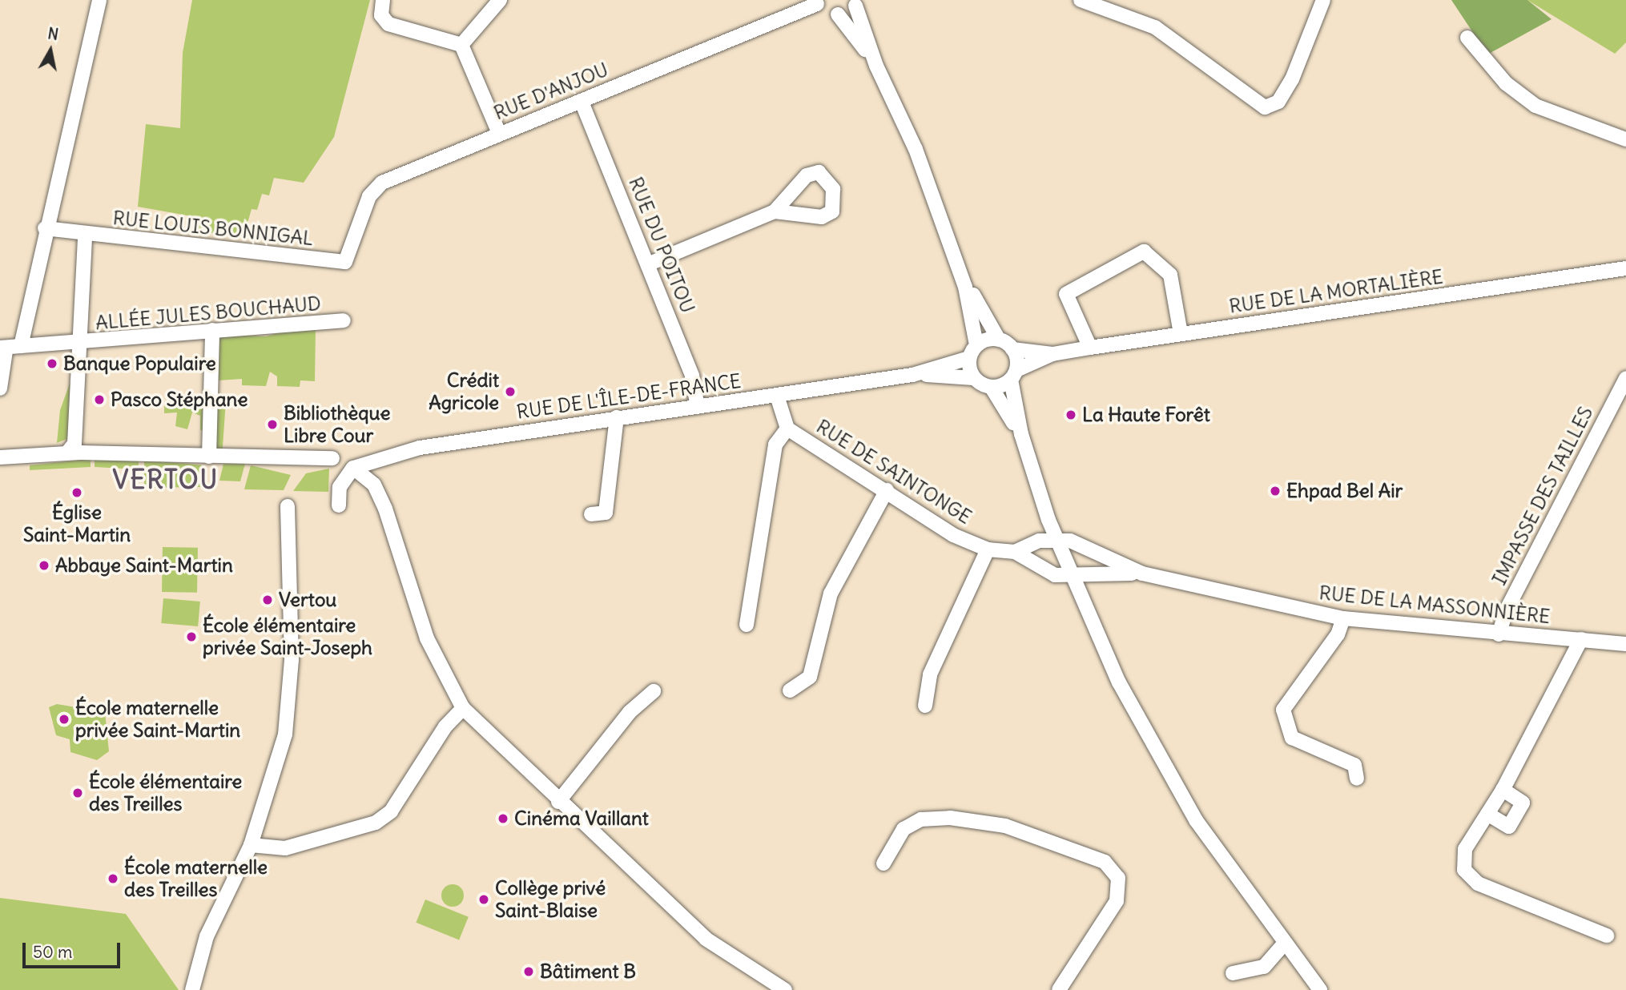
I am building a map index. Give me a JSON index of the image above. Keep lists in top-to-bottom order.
{
  "streets": {
    "street": [
      "RUE D'ANJOU",
      "RUE LOUIS BONNIGAL",
      "RUE DU POITOU",
      "RUE DE LA MORTALIÈRE",
      "ALLÉE JULES BOUCHAUD",
      "RUE DE L'ÎLE-DE-FRANCE",
      "RUE DE SAINTONGE",
      "IMPASSE DES TAILLES",
      "RUE DE LA MASSONNIÈRE"
    ]
  },
  "crossings": [
    ["RUE D'ANJOU", "RUE LOUIS BONNIGAL"],
    ["RUE D'ANJOU", "RUE DU POITOU"],
    ["RUE LOUIS BONNIGAL", "ALLÉE JULES BOUCHAUD"],
    ["RUE DU POITOU", "RUE DE L'ÎLE-DE-FRANCE"],
    ["RUE DE LA MORTALIÈRE", "RUE DE L'ÎLE-DE-FRANCE"],
    ["RUE DE L'ÎLE-DE-FRANCE", "RUE DE SAINTONGE"],
    ["RUE DE SAINTONGE", "RUE DE LA MASSONNIÈRE"],
    ["IMPASSE DES TAILLES", "RUE DE LA MASSONNIÈRE"]
  ],
  "districts": ["VERTOU"],
  "places": [
    "Banque Populaire",
    "Crédit Agricole",
    "Pasco Stéphane",
    "La Haute Forêt",
    "Bibliothèque Libre Cour",
    "Ehpad Bel Air",
    "Église Saint-Martin",
    "Abbaye Saint-Martin",
    "Vertou",
    "École élémentaire privée Saint-Joseph",
    "École maternelle privée Saint-Martin",
    "École élémentaire des Treilles",
    "Cinéma Vaillant",
    "École maternelle des Treilles",
    "Collège privé Saint-Blaise",
    "Bâtiment B"
  ],
  "scale_bar": "50 m",
  "north": "top"
}
